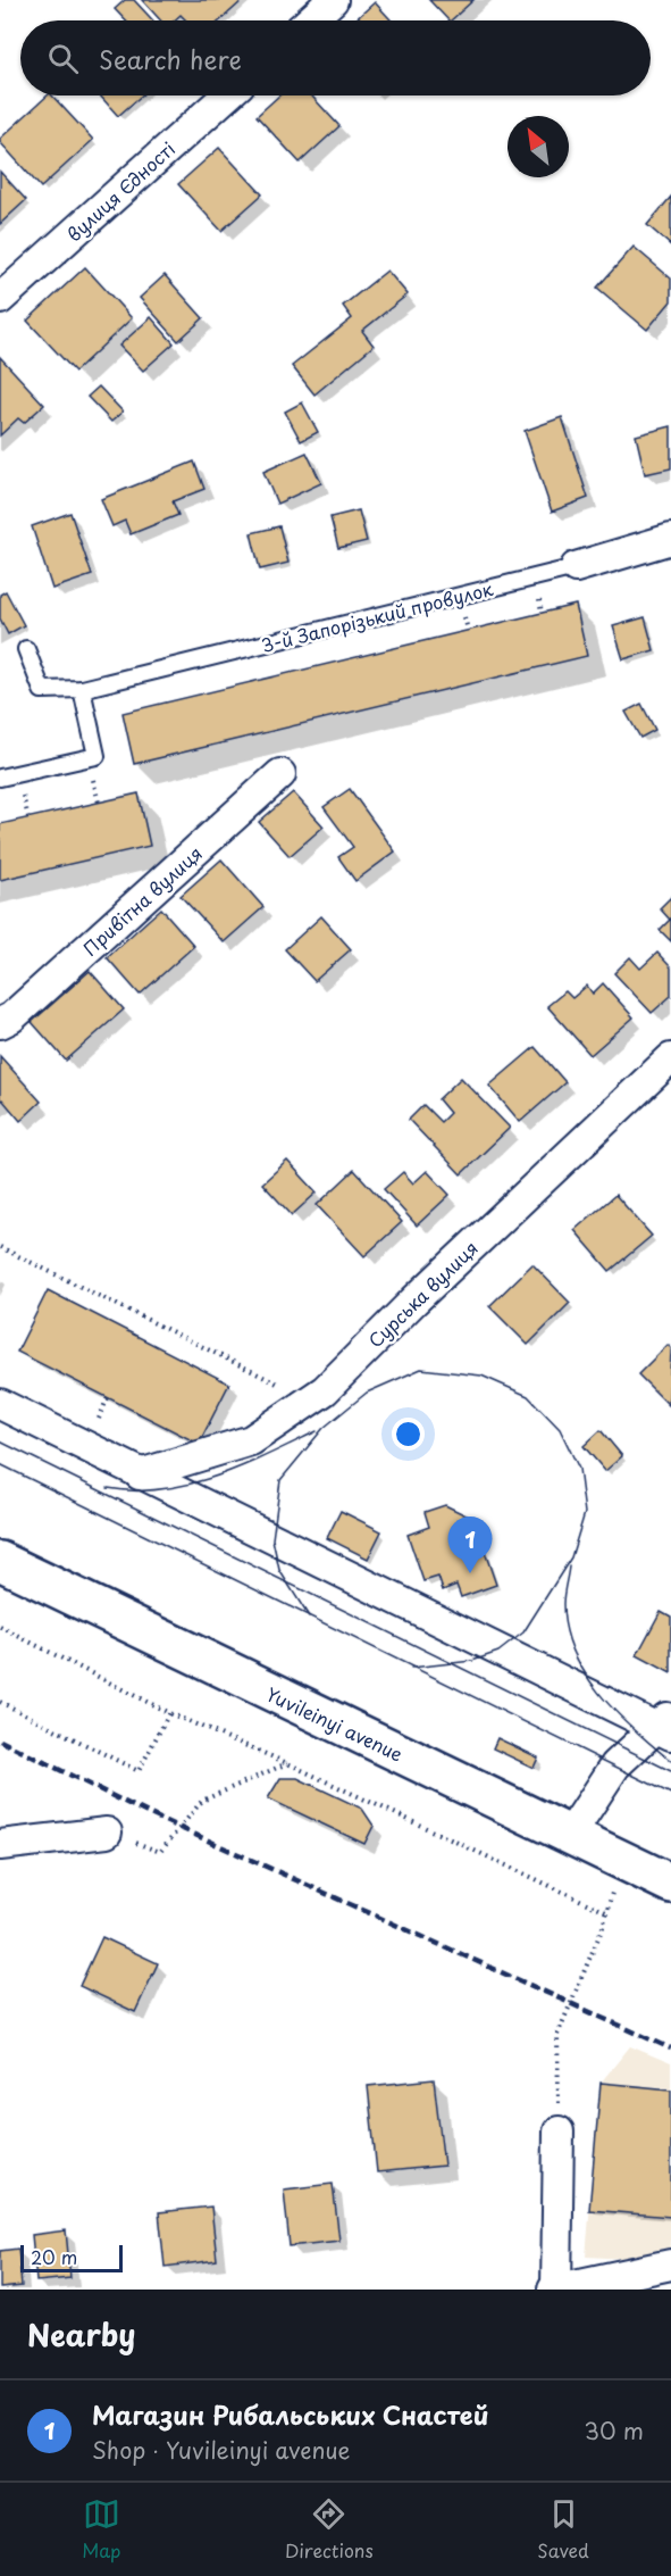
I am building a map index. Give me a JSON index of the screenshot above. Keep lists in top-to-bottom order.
{
  "streets": {
    "main road": ["Yuvileinyi avenue"],
    "street": [
      "вулиця Єдності",
      "3-й Запорізький провулок",
      "Привітна вулиця",
      "Сурська вулиця"
    ]
  },
  "scale_bar": "20 m",
  "north": "top left",
  "page": {
    "search": "Search here",
    "pins": "1",
    "scale": "20 m",
    "heading": "Nearby",
    "list": [
      {
        "mark": "1",
        "name": "Магазин Рибальських Снастей",
        "note": "Shop · Yuvileinyi avenue",
        "value": "30 m"
      }
    ],
    "nav": ["Map", "Directions", "Saved"]
  }
}
